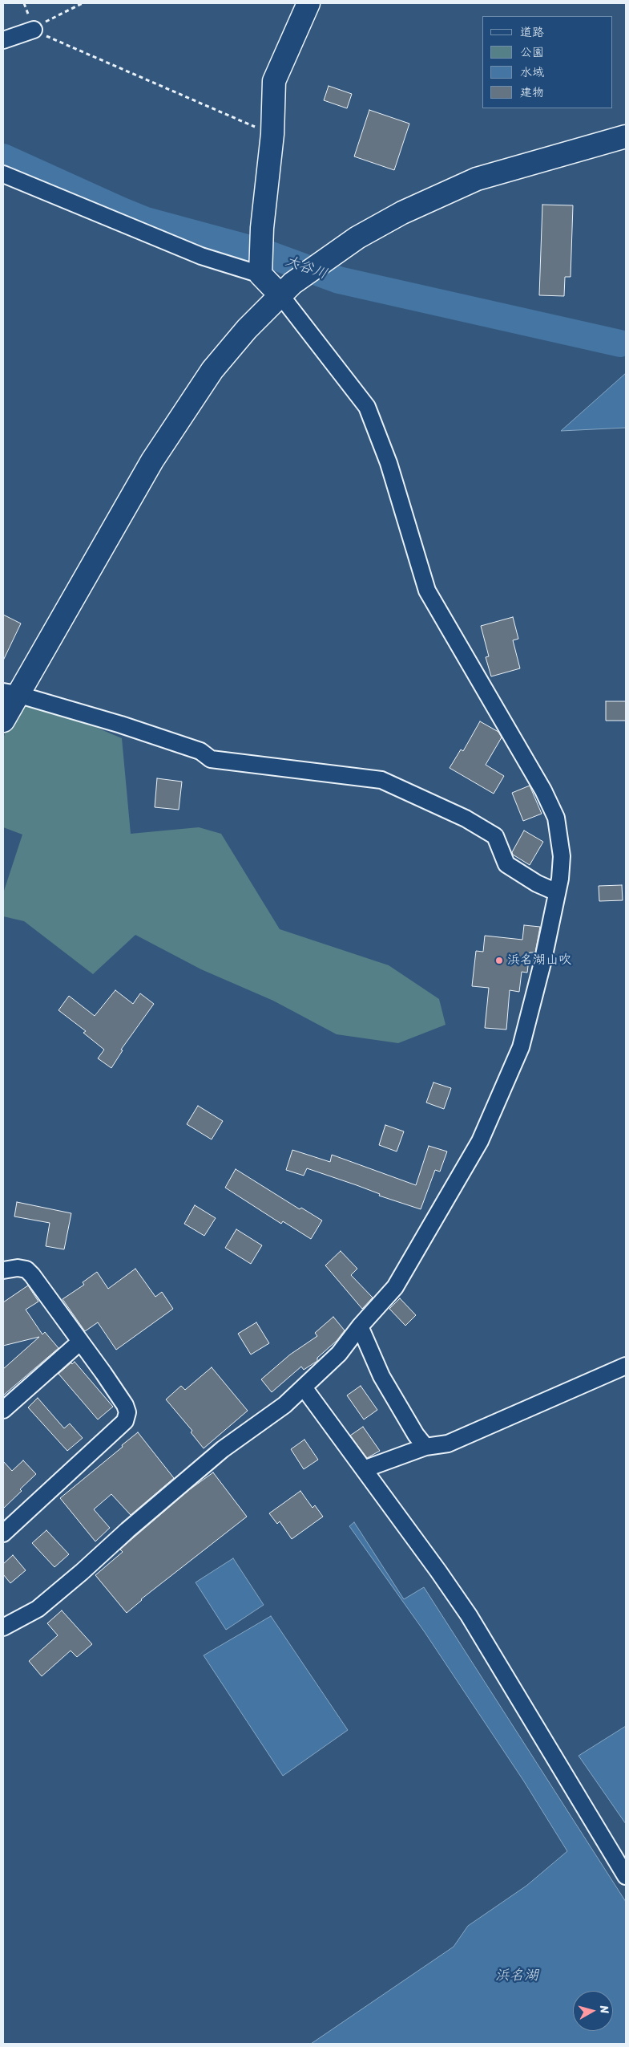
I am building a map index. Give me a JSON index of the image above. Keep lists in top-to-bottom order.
{
  "water": ["大谷川", "浜名湖"],
  "places": ["浜名湖山吹"],
  "legend": [
    "道路",
    "公園",
    "水域",
    "建物"
  ],
  "north": "right"
}
